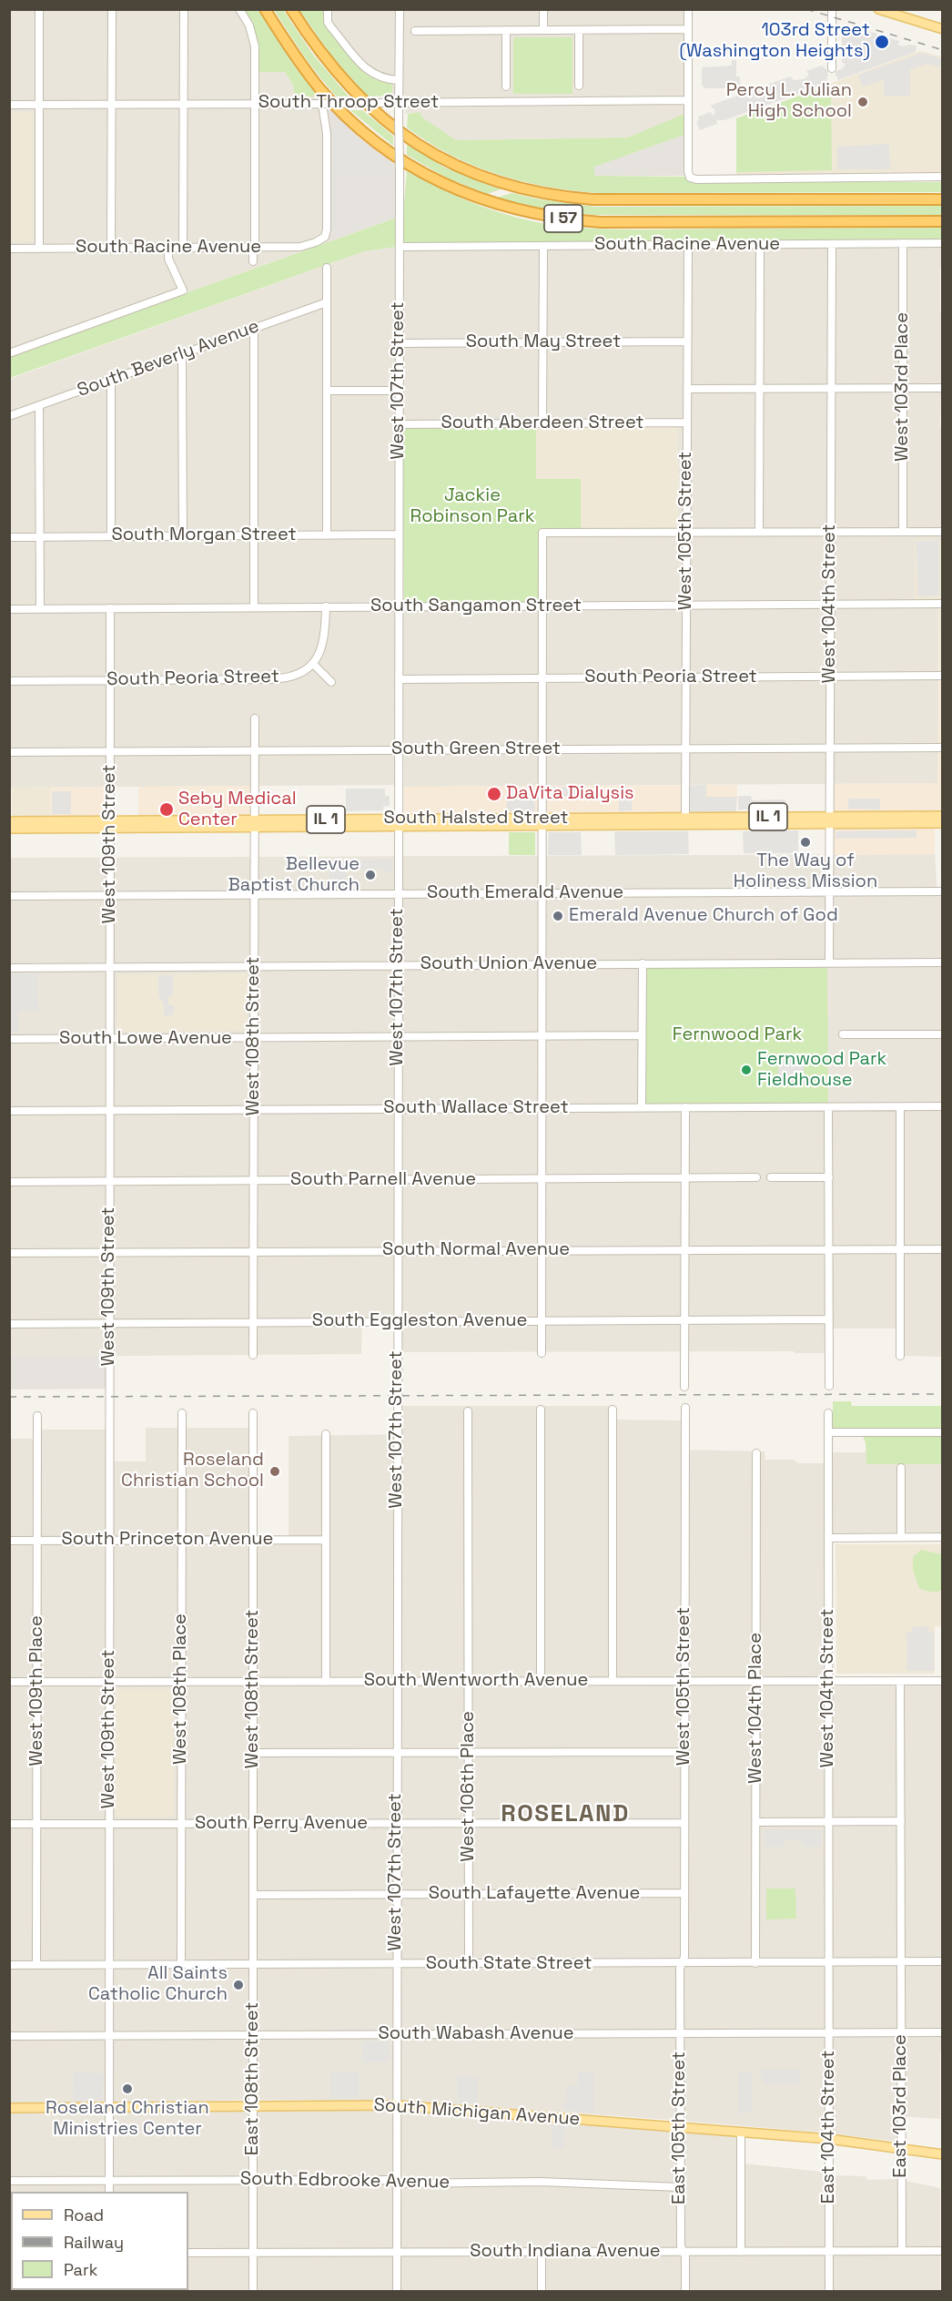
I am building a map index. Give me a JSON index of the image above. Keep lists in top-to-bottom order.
{
  "streets": {
    "highway": ["I 57"],
    "main road": ["IL 1", "South Halsted Street", "South Michigan Avenue"],
    "street": [
      "South Throop Street",
      "South Racine Avenue",
      "South May Street",
      "South Beverly Avenue",
      "West 107th Street",
      "West 103rd Place",
      "South Aberdeen Street",
      "West 105th Street",
      "South Morgan Street",
      "West 104th Street",
      "South Sangamon Street",
      "South Peoria Street",
      "South Green Street",
      "West 109th Street",
      "South Emerald Avenue",
      "South Union Avenue",
      "West 108th Street",
      "South Lowe Avenue",
      "South Wallace Street",
      "South Parnell Avenue",
      "South Normal Avenue",
      "South Eggleston Avenue",
      "South Princeton Avenue",
      "South Wentworth Avenue",
      "West 108th Place",
      "West 109th Place",
      "West 104th Place",
      "West 106th Place",
      "South Perry Avenue",
      "South Lafayette Avenue",
      "South State Street",
      "South Wabash Avenue",
      "East 108th Street",
      "East 103rd Place",
      "East 104th Street",
      "East 105th Street",
      "South Edbrooke Avenue",
      "South Indiana Avenue"
    ]
  },
  "crossings": [
    ["South Throop Street", "South Racine Avenue"],
    ["South Throop Street", "West 107th Street"],
    ["South Racine Avenue", "West 107th Street"],
    ["South Racine Avenue", "West 103rd Place"],
    ["South Racine Avenue", "West 105th Street"],
    ["South Racine Avenue", "West 104th Street"],
    ["South May Street", "West 107th Street"],
    ["South May Street", "West 105th Street"],
    ["West 107th Street", "South Aberdeen Street"],
    ["West 107th Street", "South Morgan Street"],
    ["West 107th Street", "South Sangamon Street"],
    ["West 107th Street", "South Peoria Street"],
    ["West 107th Street", "South Green Street"],
    ["West 107th Street", "South Halsted Street"],
    ["West 107th Street", "South Emerald Avenue"],
    ["West 107th Street", "South Union Avenue"],
    ["West 107th Street", "South Lowe Avenue"],
    ["West 107th Street", "South Wallace Street"],
    ["West 107th Street", "South Parnell Avenue"],
    ["West 107th Street", "South Normal Avenue"],
    ["West 107th Street", "South Eggleston Avenue"],
    ["West 107th Street", "South Wentworth Avenue"],
    ["West 107th Street", "South Perry Avenue"],
    ["West 107th Street", "South Lafayette Avenue"],
    ["West 107th Street", "South State Street"],
    ["West 107th Street", "South Wabash Avenue"],
    ["West 107th Street", "South Michigan Avenue"],
    ["West 107th Street", "South Edbrooke Avenue"],
    ["West 107th Street", "South Indiana Avenue"],
    ["South Aberdeen Street", "West 105th Street"],
    ["West 105th Street", "South Sangamon Street"],
    ["West 105th Street", "South Peoria Street"],
    ["West 105th Street", "South Green Street"],
    ["West 105th Street", "South Halsted Street"],
    ["West 105th Street", "South Wentworth Avenue"],
    ["West 105th Street", "South Perry Avenue"],
    ["West 105th Street", "South Lafayette Avenue"],
    ["West 105th Street", "South State Street"],
    ["West 105th Street", "East 105th Street"],
    ["West 104th Street", "South Sangamon Street"],
    ["West 104th Street", "South Peoria Street"],
    ["West 104th Street", "South Green Street"],
    ["West 104th Street", "South Halsted Street"],
    ["West 104th Street", "South Emerald Avenue"],
    ["West 104th Street", "South Union Avenue"],
    ["West 104th Street", "South Wentworth Avenue"],
    ["West 104th Street", "South State Street"],
    ["West 104th Street", "East 104th Street"],
    ["South Sangamon Street", "West 109th Street"],
    ["South Peoria Street", "West 109th Street"],
    ["South Green Street", "West 109th Street"],
    ["South Green Street", "West 108th Street"],
    ["South Halsted Street", "West 109th Street"],
    ["South Halsted Street", "West 108th Street"],
    ["West 109th Street", "South Emerald Avenue"],
    ["West 109th Street", "South Union Avenue"],
    ["West 109th Street", "South Lowe Avenue"],
    ["West 109th Street", "South Wallace Street"],
    ["West 109th Street", "South Parnell Avenue"],
    ["West 109th Street", "South Normal Avenue"],
    ["West 109th Street", "South Eggleston Avenue"],
    ["West 109th Street", "South Princeton Avenue"],
    ["West 109th Street", "South Wentworth Avenue"],
    ["West 109th Street", "South Perry Avenue"],
    ["West 109th Street", "South State Street"],
    ["West 109th Street", "South Wabash Avenue"],
    ["West 109th Street", "South Michigan Avenue"],
    ["West 109th Street", "South Edbrooke Avenue"],
    ["South Emerald Avenue", "West 108th Street"],
    ["South Union Avenue", "West 108th Street"],
    ["West 108th Street", "South Lowe Avenue"],
    ["West 108th Street", "South Wallace Street"],
    ["West 108th Street", "South Parnell Avenue"],
    ["West 108th Street", "South Normal Avenue"],
    ["West 108th Street", "South Eggleston Avenue"],
    ["West 108th Street", "South Princeton Avenue"],
    ["West 108th Street", "South Wentworth Avenue"],
    ["West 108th Street", "South Perry Avenue"],
    ["West 108th Street", "South Lafayette Avenue"],
    ["West 108th Street", "South State Street"],
    ["West 108th Street", "East 108th Street"],
    ["South Princeton Avenue", "West 108th Place"],
    ["South Princeton Avenue", "West 109th Place"],
    ["South Wentworth Avenue", "West 108th Place"],
    ["South Wentworth Avenue", "West 109th Place"],
    ["South Wentworth Avenue", "West 104th Place"],
    ["South Wentworth Avenue", "West 106th Place"],
    ["West 108th Place", "South Perry Avenue"],
    ["West 108th Place", "South State Street"],
    ["West 109th Place", "South Perry Avenue"],
    ["West 109th Place", "South State Street"],
    ["West 104th Place", "South State Street"],
    ["West 106th Place", "South Perry Avenue"],
    ["West 106th Place", "South Lafayette Avenue"],
    ["West 106th Place", "South State Street"],
    ["South State Street", "East 108th Street"],
    ["South State Street", "East 103rd Place"],
    ["South State Street", "East 104th Street"],
    ["South State Street", "East 105th Street"],
    ["South Wabash Avenue", "East 108th Street"],
    ["South Wabash Avenue", "East 103rd Place"],
    ["South Wabash Avenue", "East 104th Street"],
    ["South Wabash Avenue", "East 105th Street"],
    ["East 108th Street", "South Michigan Avenue"],
    ["East 108th Street", "South Edbrooke Avenue"],
    ["East 108th Street", "South Indiana Avenue"],
    ["East 103rd Place", "South Michigan Avenue"],
    ["East 103rd Place", "South Indiana Avenue"],
    ["South Michigan Avenue", "East 104th Street"],
    ["South Michigan Avenue", "East 105th Street"],
    ["East 104th Street", "South Indiana Avenue"],
    ["East 105th Street", "South Edbrooke Avenue"],
    ["East 105th Street", "South Indiana Avenue"]
  ],
  "districts": ["ROSELAND"],
  "parks": ["Jackie Robinson Park", "Fernwood Park"],
  "places": [
    "103rd Street (Washington Heights)",
    "Percy L. Julian High School",
    "DaVita Dialysis",
    "Seby Medical Center",
    "The Way of Holiness Mission",
    "Bellevue Baptist Church",
    "Emerald Avenue Church of God",
    "Fernwood Park Fieldhouse",
    "Roseland Christian School",
    "All Saints Catholic Church",
    "Roseland Christian Ministries Center"
  ],
  "legend": ["Road", "Railway", "Park"]
}
